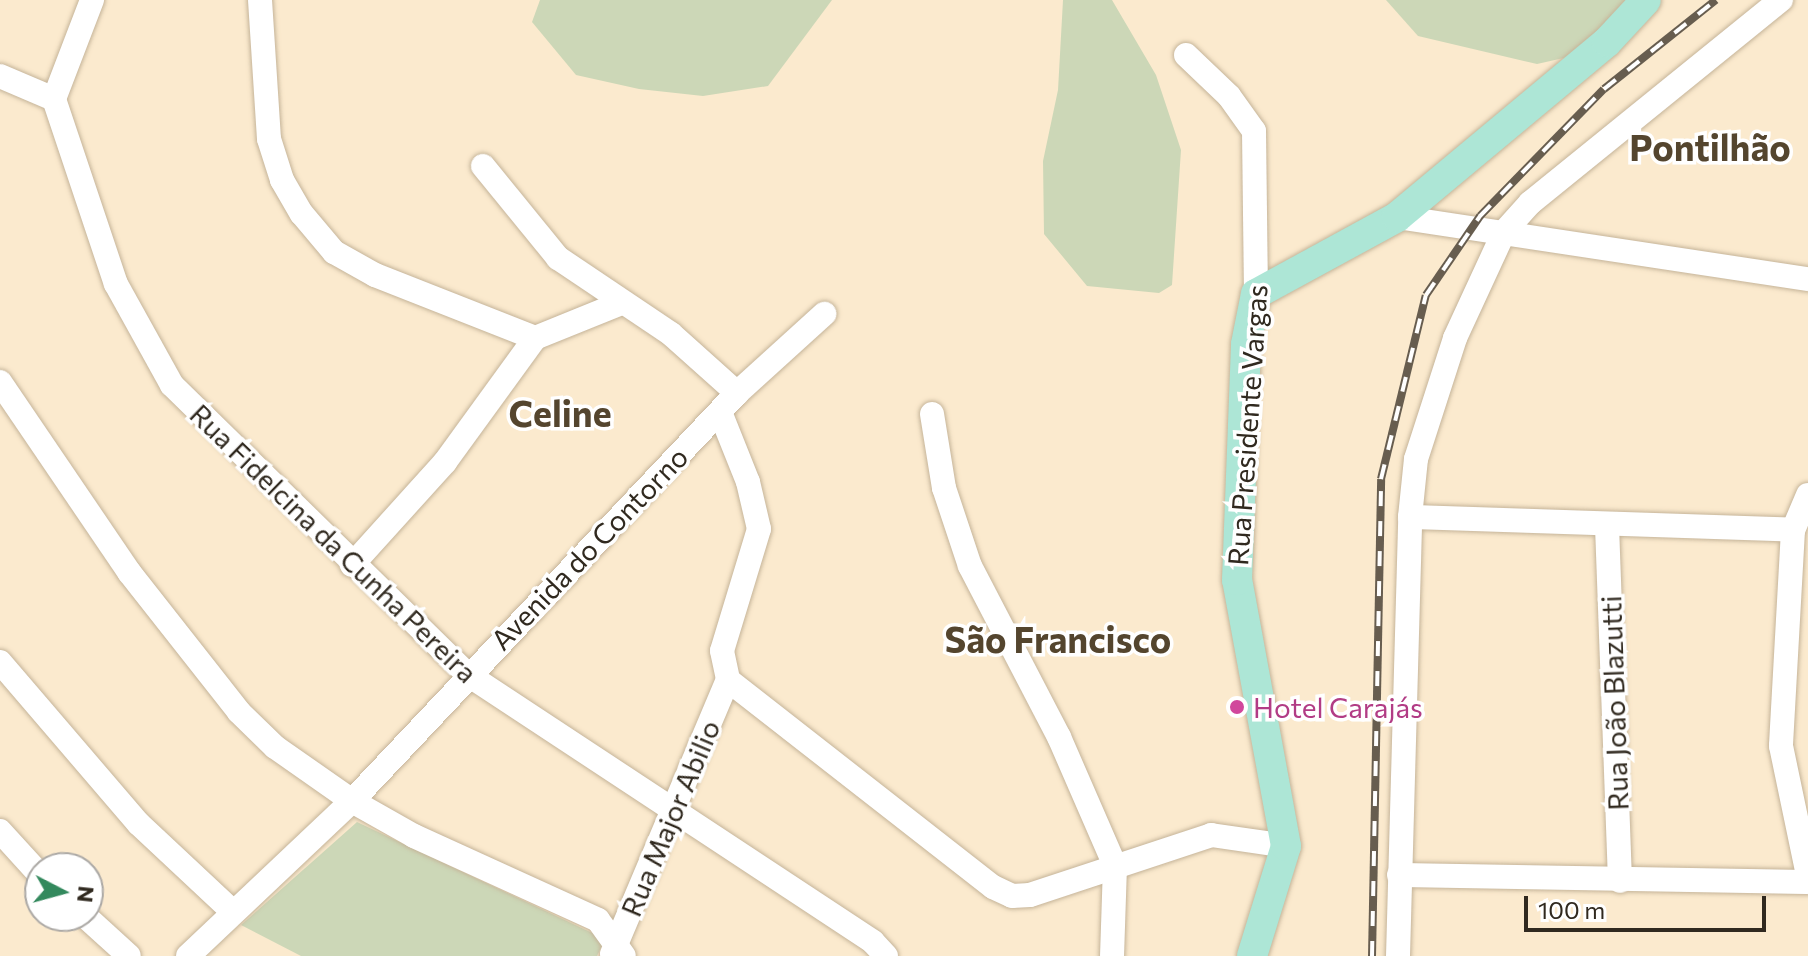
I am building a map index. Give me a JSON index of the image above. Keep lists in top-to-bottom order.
{
  "streets": {
    "main road": ["Rua Presidente Vargas"],
    "street": [
      "Rua Fidelcina da Cunha Pereira",
      "Avenida do Contorno",
      "Rua João Blazutti",
      "Rua Major Abilio"
    ]
  },
  "crossings": [
    ["Rua Fidelcina da Cunha Pereira", "Avenida do Contorno"],
    ["Rua Fidelcina da Cunha Pereira", "Rua Major Abilio"]
  ],
  "districts": ["Pontilhão", "Celine", "São Francisco"],
  "places": ["Hotel Carajás"],
  "scale_bar": "100 m",
  "north": "right"
}
